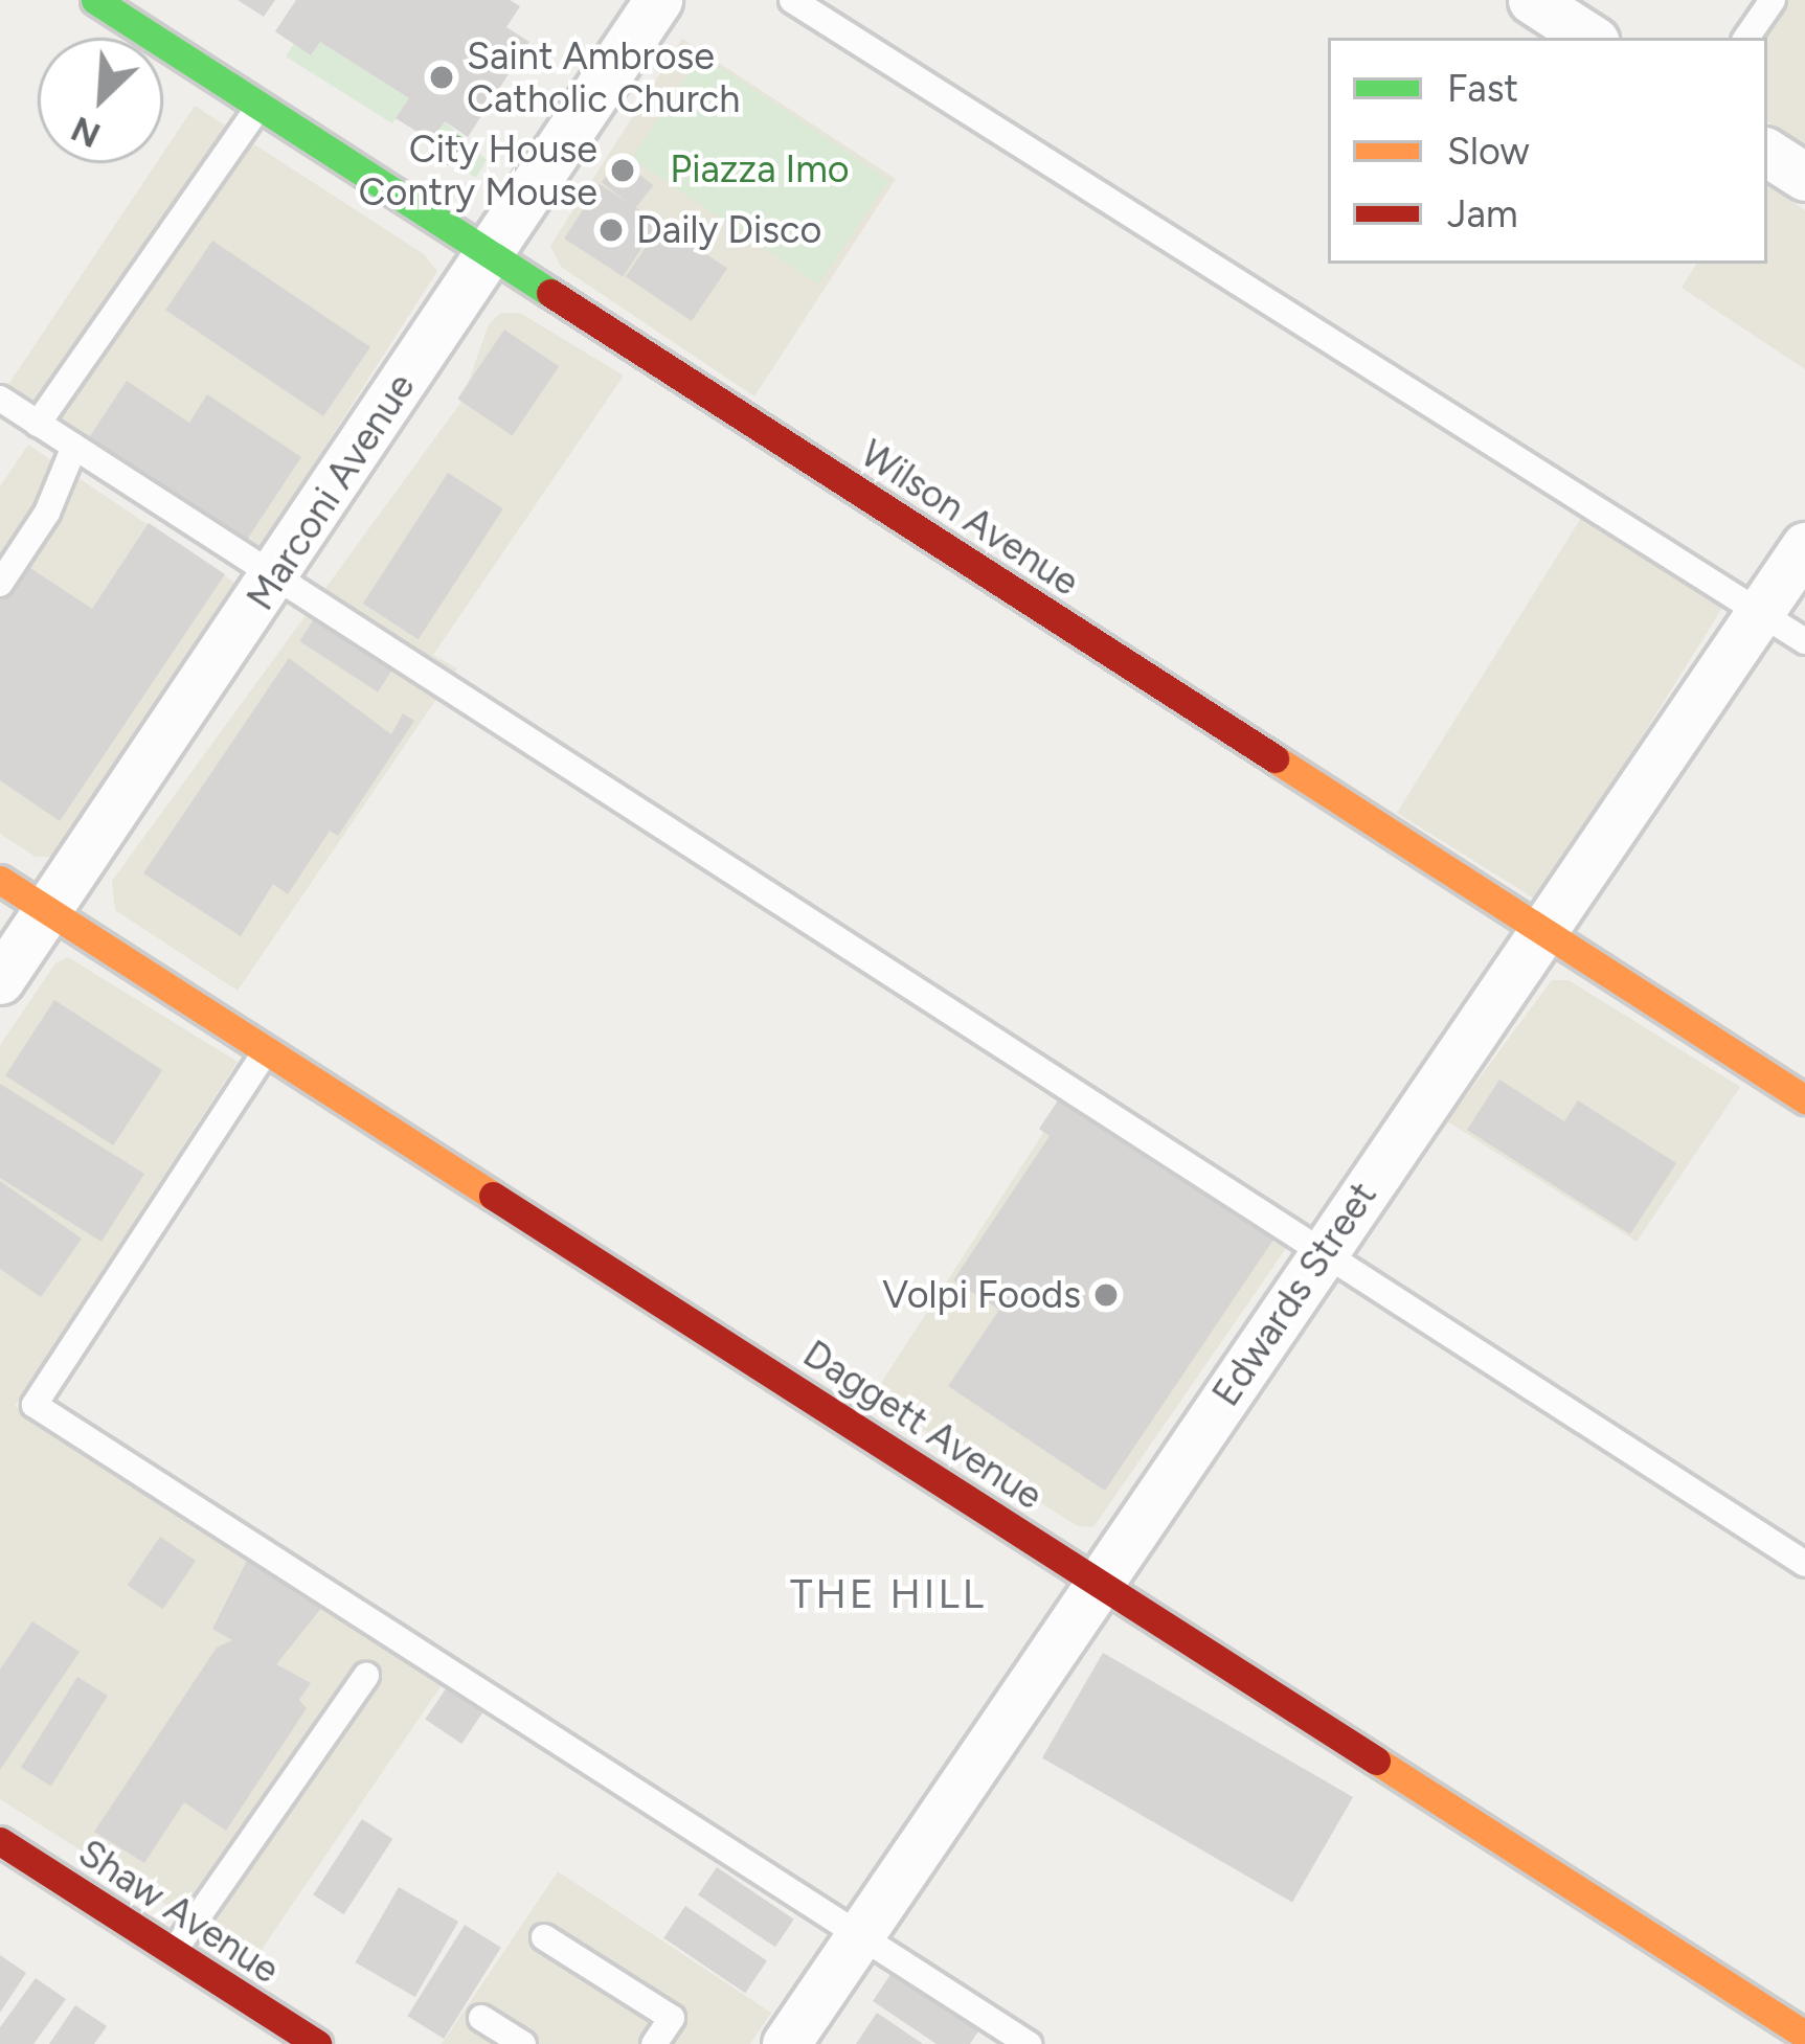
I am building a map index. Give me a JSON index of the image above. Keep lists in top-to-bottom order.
{
  "streets": {
    "street": [
      "Marconi Avenue",
      "Wilson Avenue",
      "Edwards Street",
      "Daggett Avenue",
      "Shaw Avenue"
    ]
  },
  "crossings": [
    ["Marconi Avenue", "Wilson Avenue"],
    ["Marconi Avenue", "Daggett Avenue"],
    ["Wilson Avenue", "Edwards Street"],
    ["Edwards Street", "Daggett Avenue"]
  ],
  "districts": ["THE HILL"],
  "parks": ["Piazza Imo"],
  "places": [
    "Saint Ambrose Catholic Church",
    "City House Contry Mouse",
    "Daily Disco",
    "Volpi Foods"
  ],
  "legend": ["Fast", "Slow", "Jam"],
  "north": "bottom left"
}
